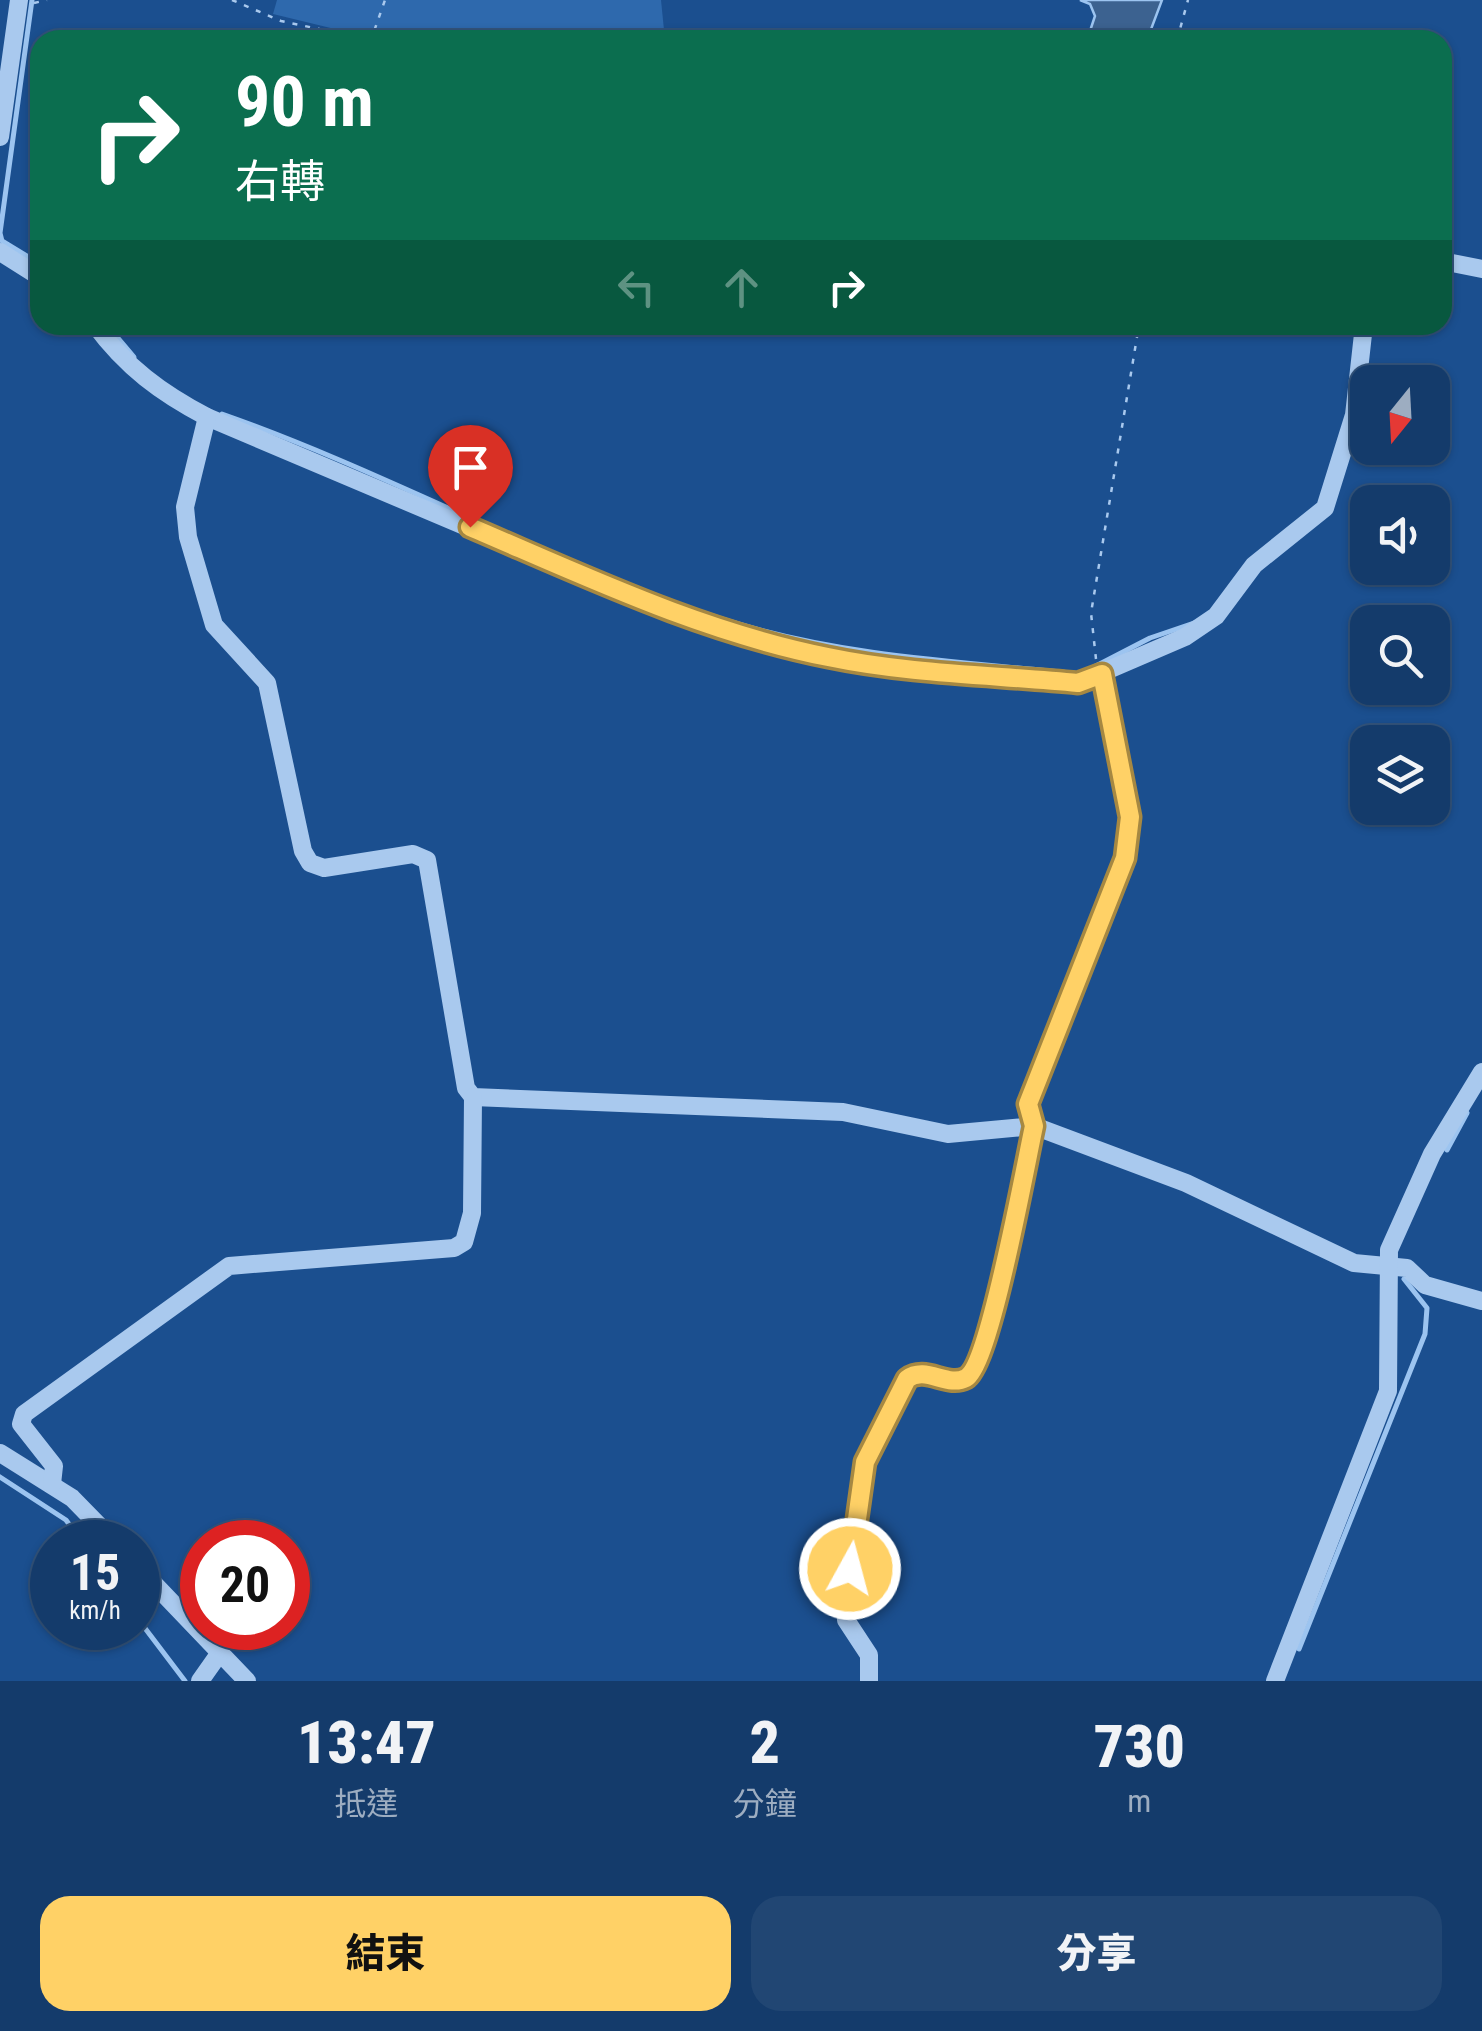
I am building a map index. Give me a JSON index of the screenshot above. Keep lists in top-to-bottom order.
{
  "north": "bottom",
  "page": {
    "turn": ["90 m", "右轉"],
    "speed": "15 km/h",
    "limit": "20",
    "eta": [
      "13:47",
      "抵達",
      "2",
      "分鐘",
      "730",
      "m"
    ],
    "buttons": ["結束", "分享"]
  }
}
